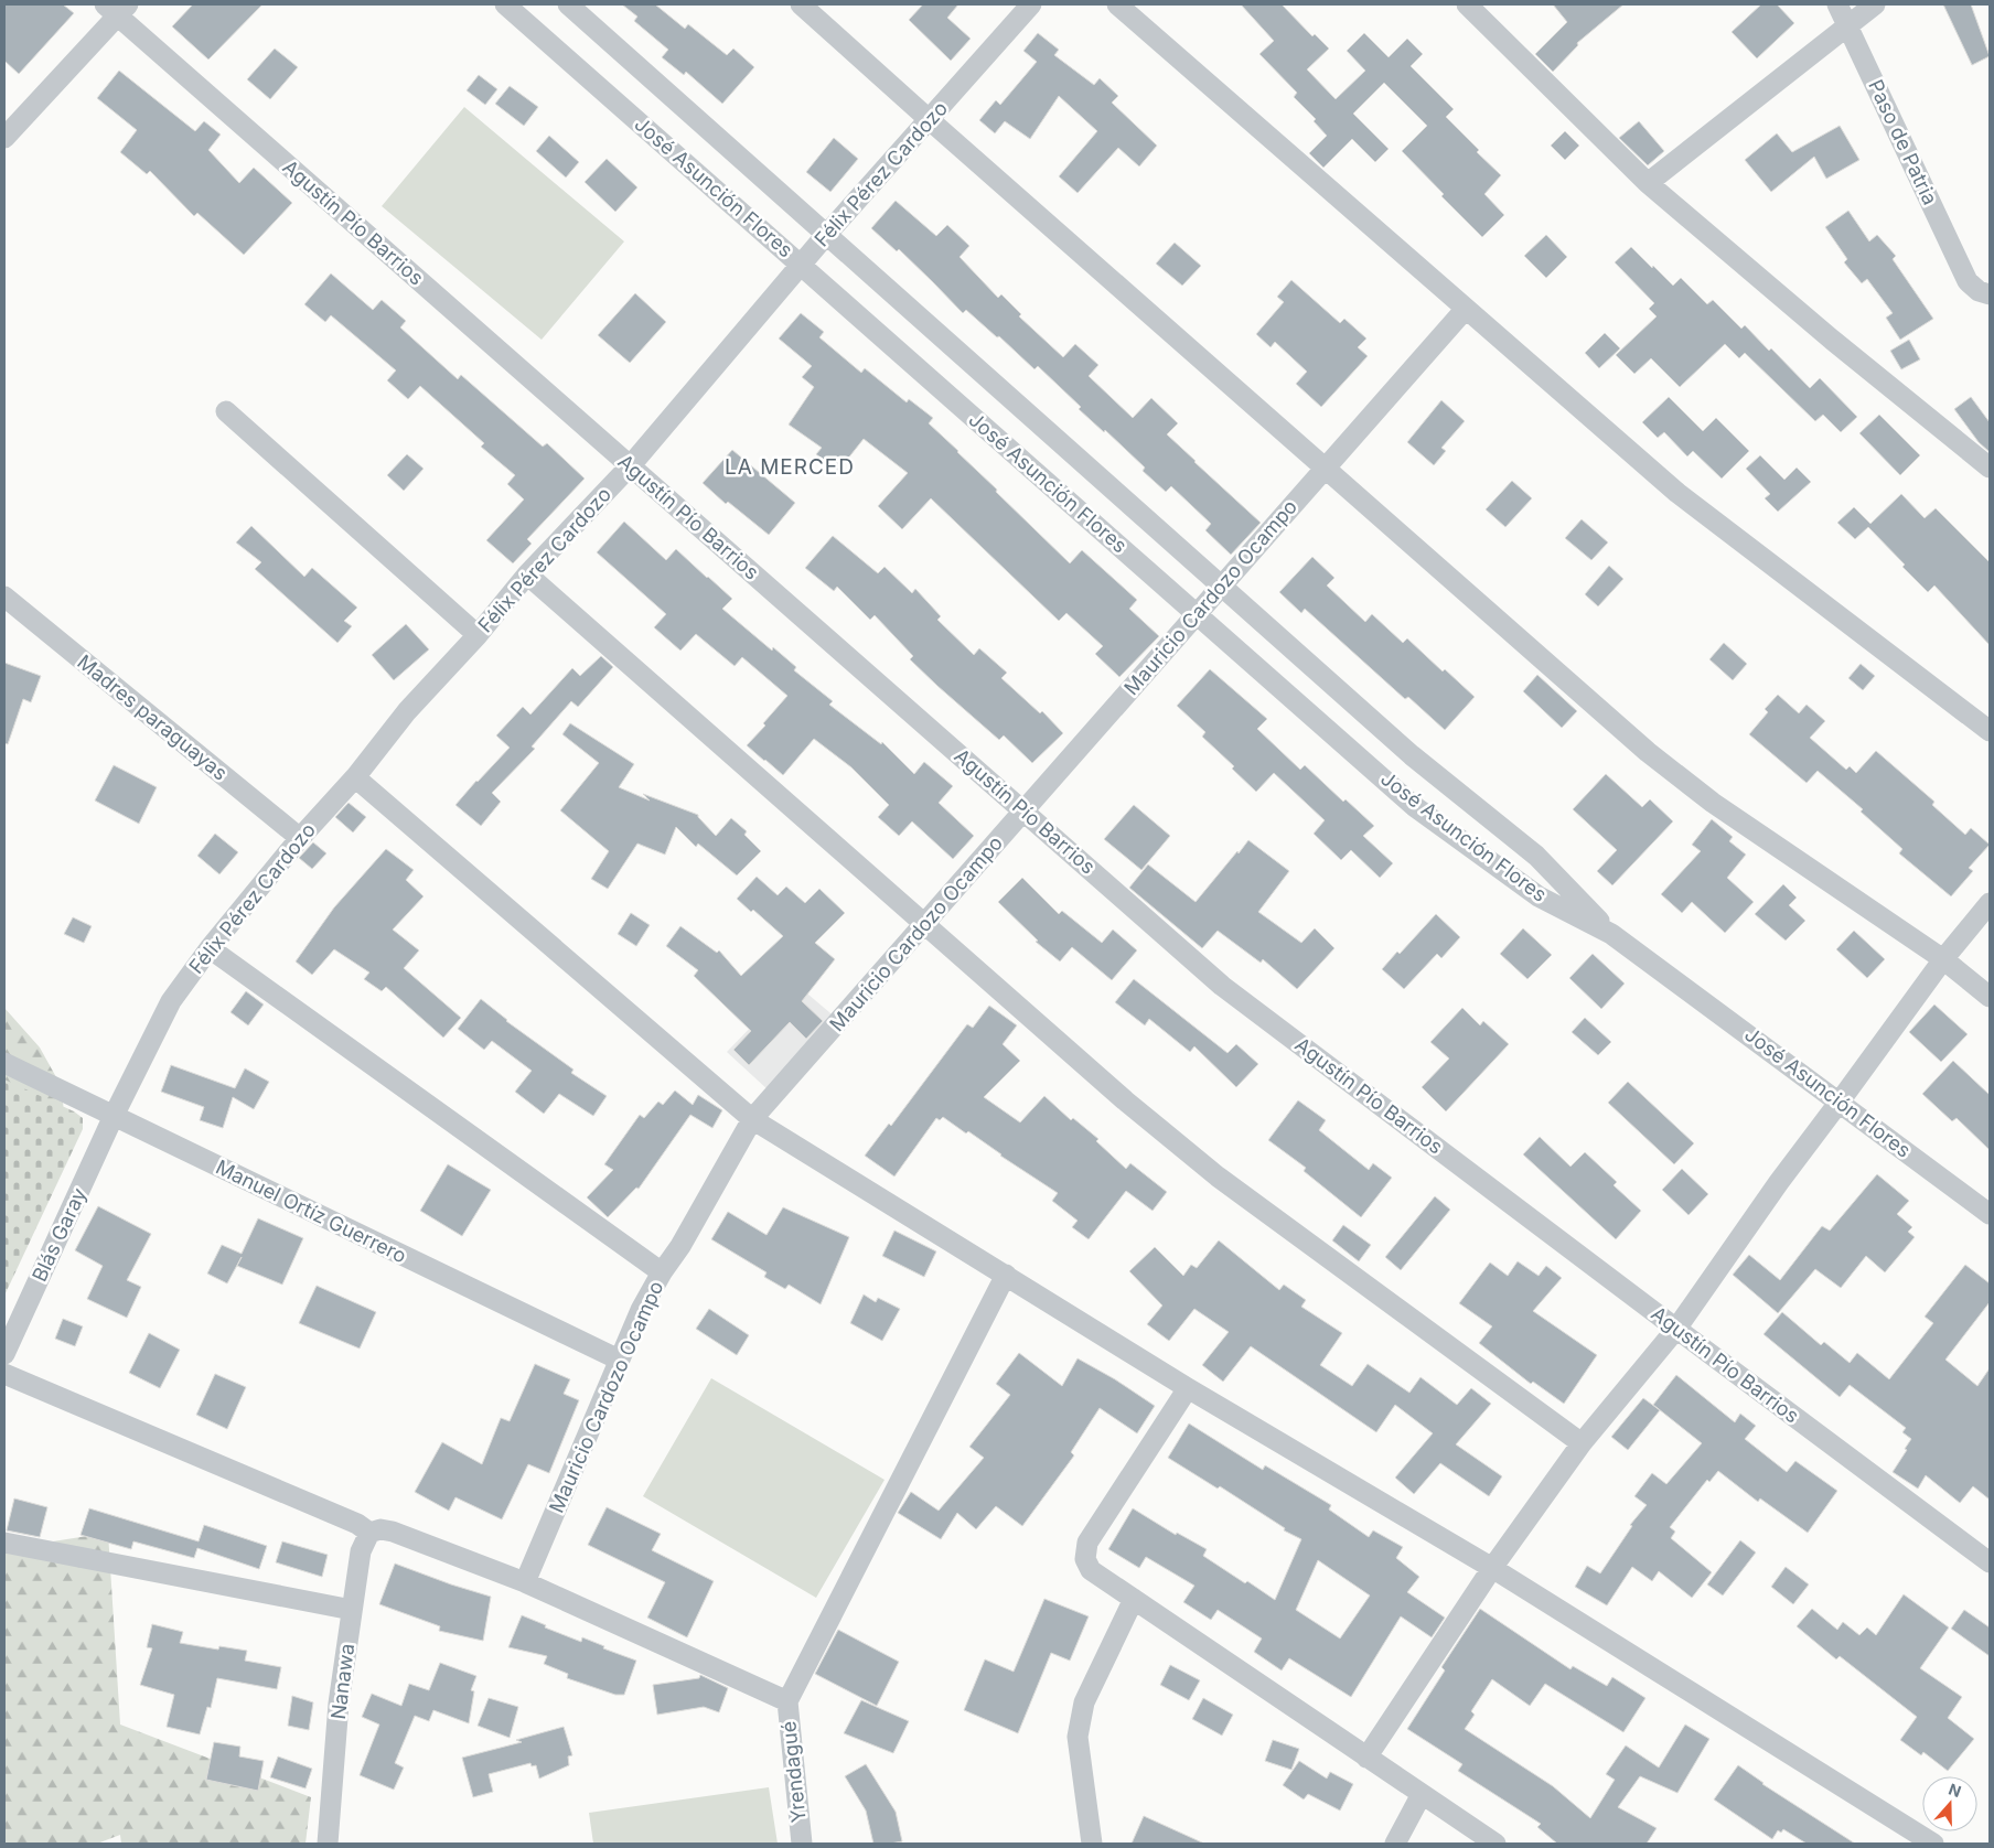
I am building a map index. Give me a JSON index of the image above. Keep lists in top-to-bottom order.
{
  "streets": {
    "street": [
      "Paso de Patria",
      "Félix Pérez Cardozo",
      "José Asunción Flores",
      "Agustín Pío Barrios",
      "Mauricio Cardozo Ocampo",
      "Madres paraguayas",
      "Manuel Ortíz Guerrero",
      "Blás Garay",
      "Nanawa",
      "Yrendagué"
    ]
  },
  "crossings": [
    ["Félix Pérez Cardozo", "José Asunción Flores"],
    ["Félix Pérez Cardozo", "Agustín Pío Barrios"],
    ["Félix Pérez Cardozo", "Madres paraguayas"],
    ["Félix Pérez Cardozo", "Manuel Ortíz Guerrero"],
    ["Félix Pérez Cardozo", "Blás Garay"],
    ["José Asunción Flores", "Mauricio Cardozo Ocampo"],
    ["Agustín Pío Barrios", "Mauricio Cardozo Ocampo"],
    ["Mauricio Cardozo Ocampo", "Manuel Ortíz Guerrero"],
    ["Manuel Ortíz Guerrero", "Blás Garay"]
  ],
  "districts": ["LA MERCED"],
  "north": "top"
}
